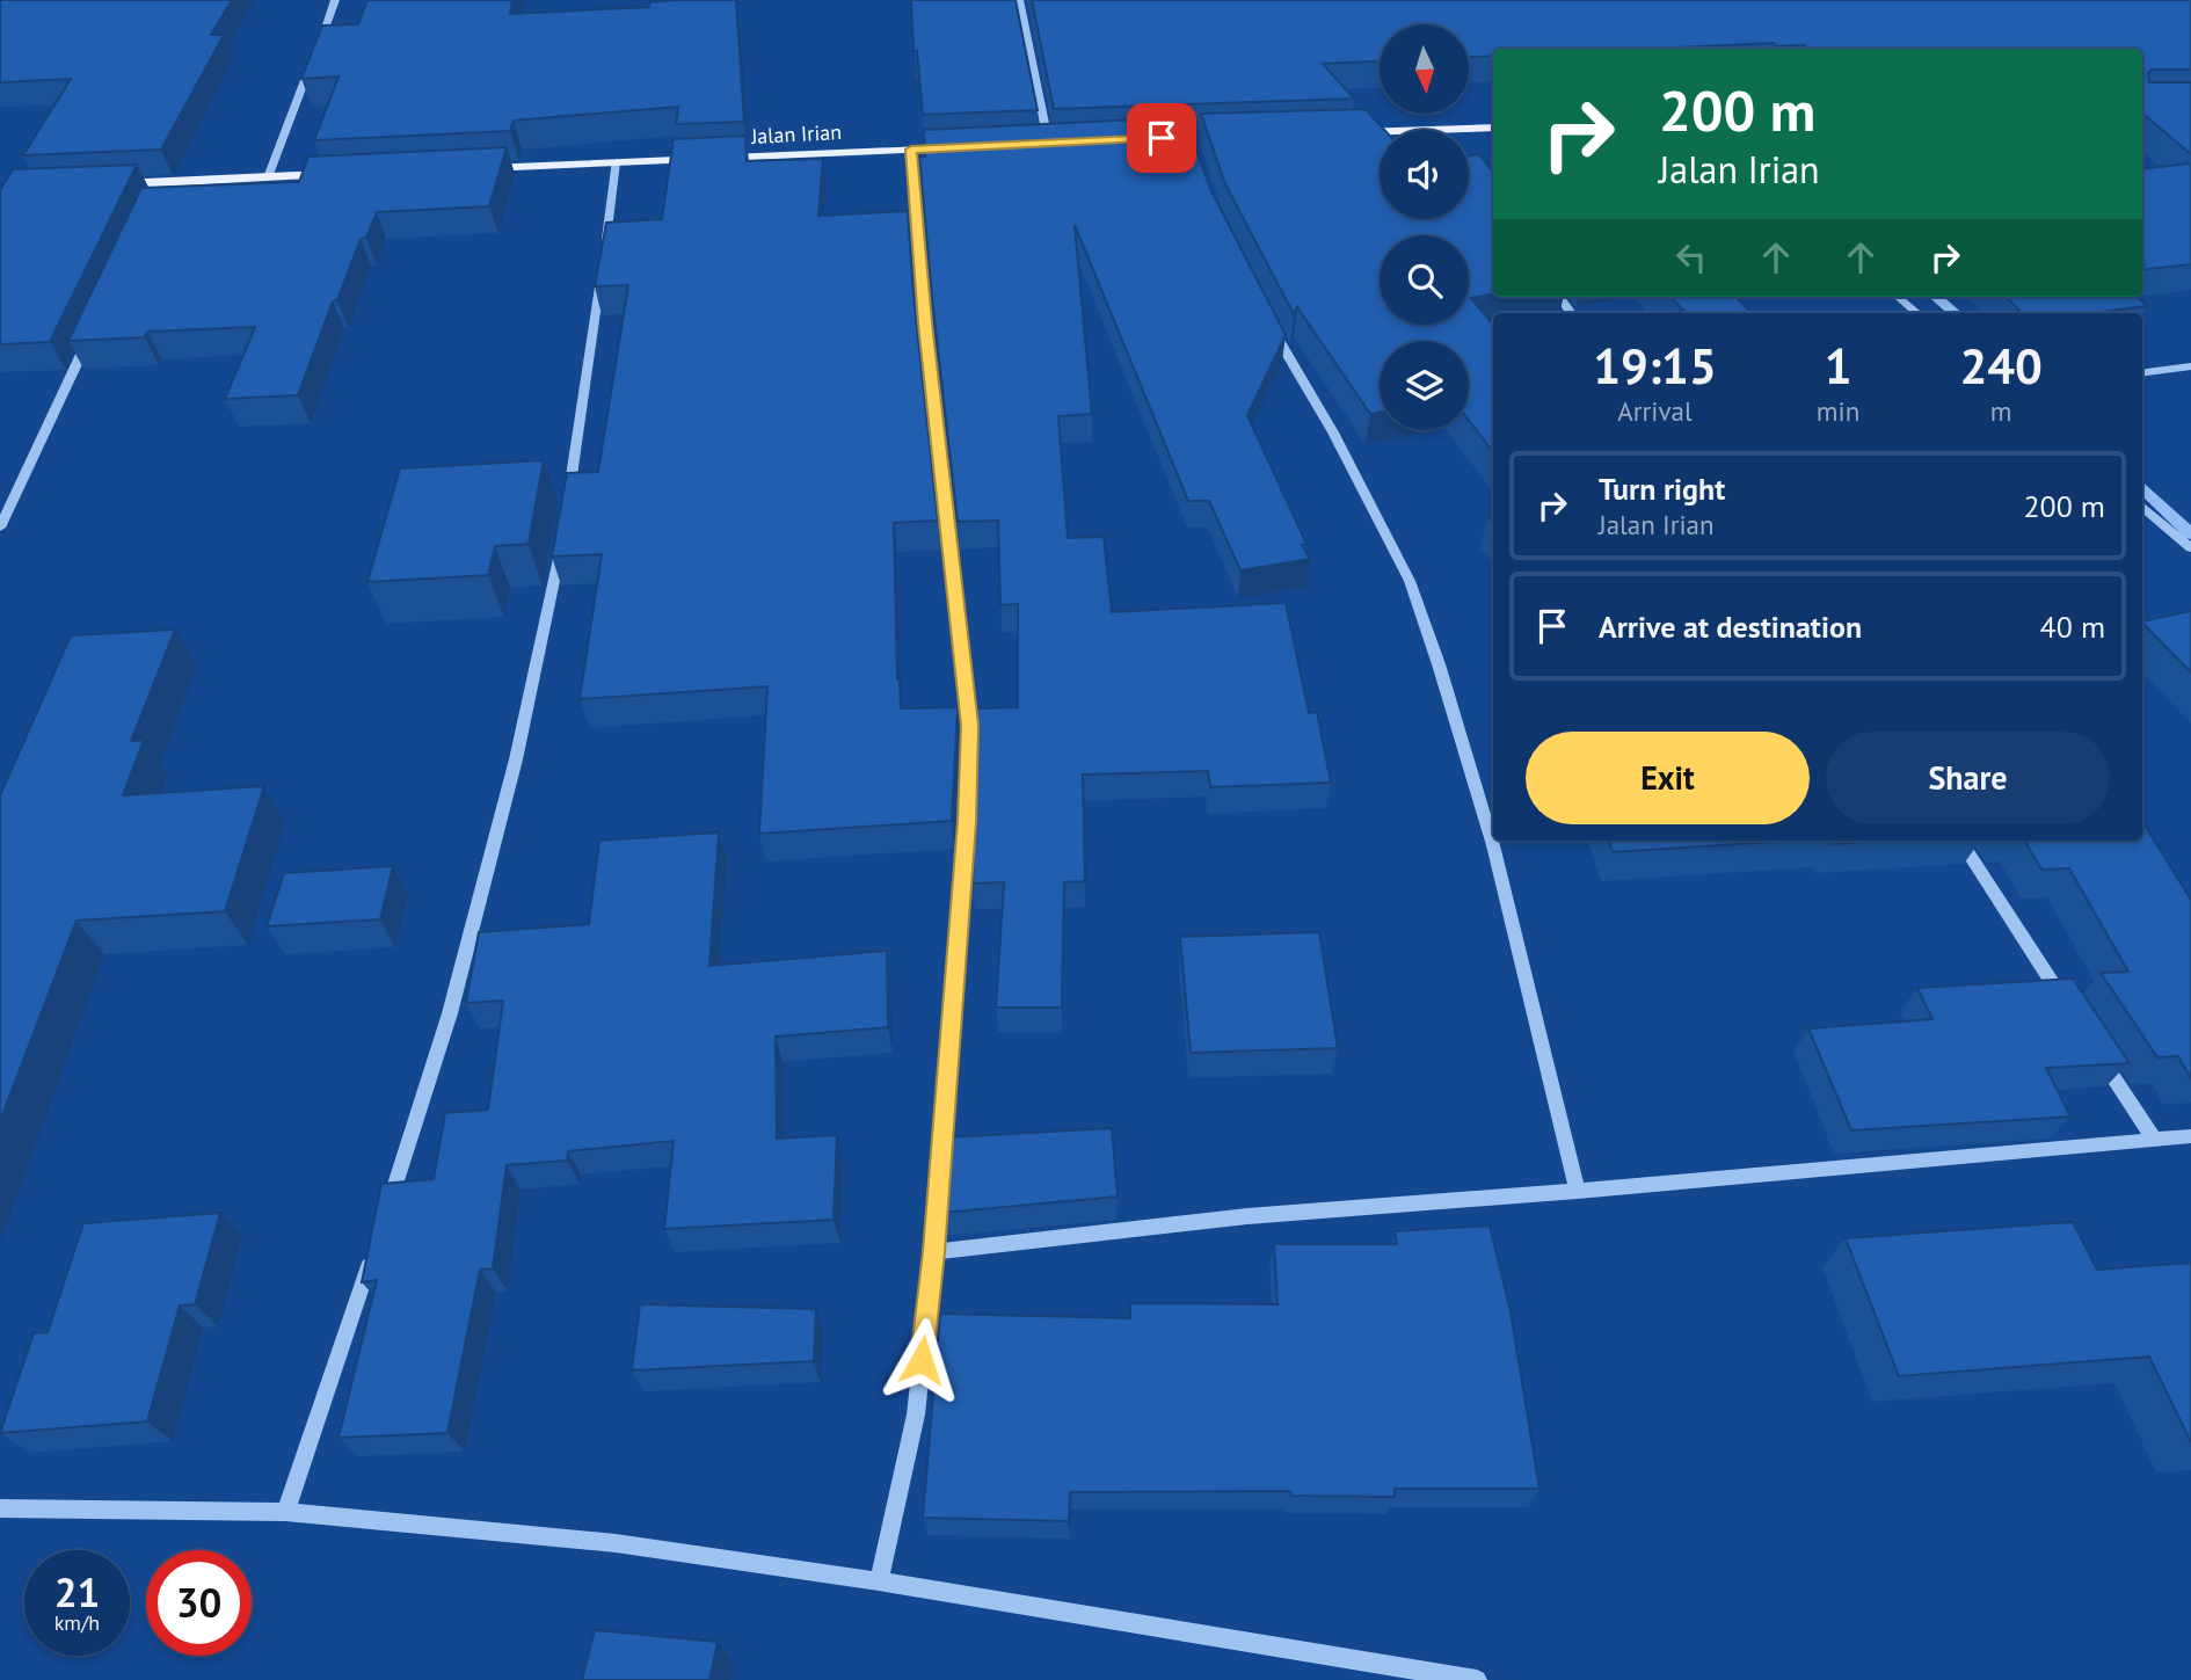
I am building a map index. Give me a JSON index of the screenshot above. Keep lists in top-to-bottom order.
{
  "streets": {
    "main road": ["Jalan Irian"]
  },
  "north": "bottom",
  "page": {
    "turn": ["200 m", "Jalan Irian"],
    "eta": [
      "19:15",
      "Arrival",
      "1",
      "min",
      "240",
      "m"
    ],
    "list": [
      {
        "name": "Turn right",
        "note": "Jalan Irian",
        "value": "200 m"
      },
      {
        "name": "Arrive at destination",
        "value": "40 m"
      }
    ],
    "buttons": ["Exit", "Share"],
    "speed": "21 km/h",
    "limit": "30"
  }
}
